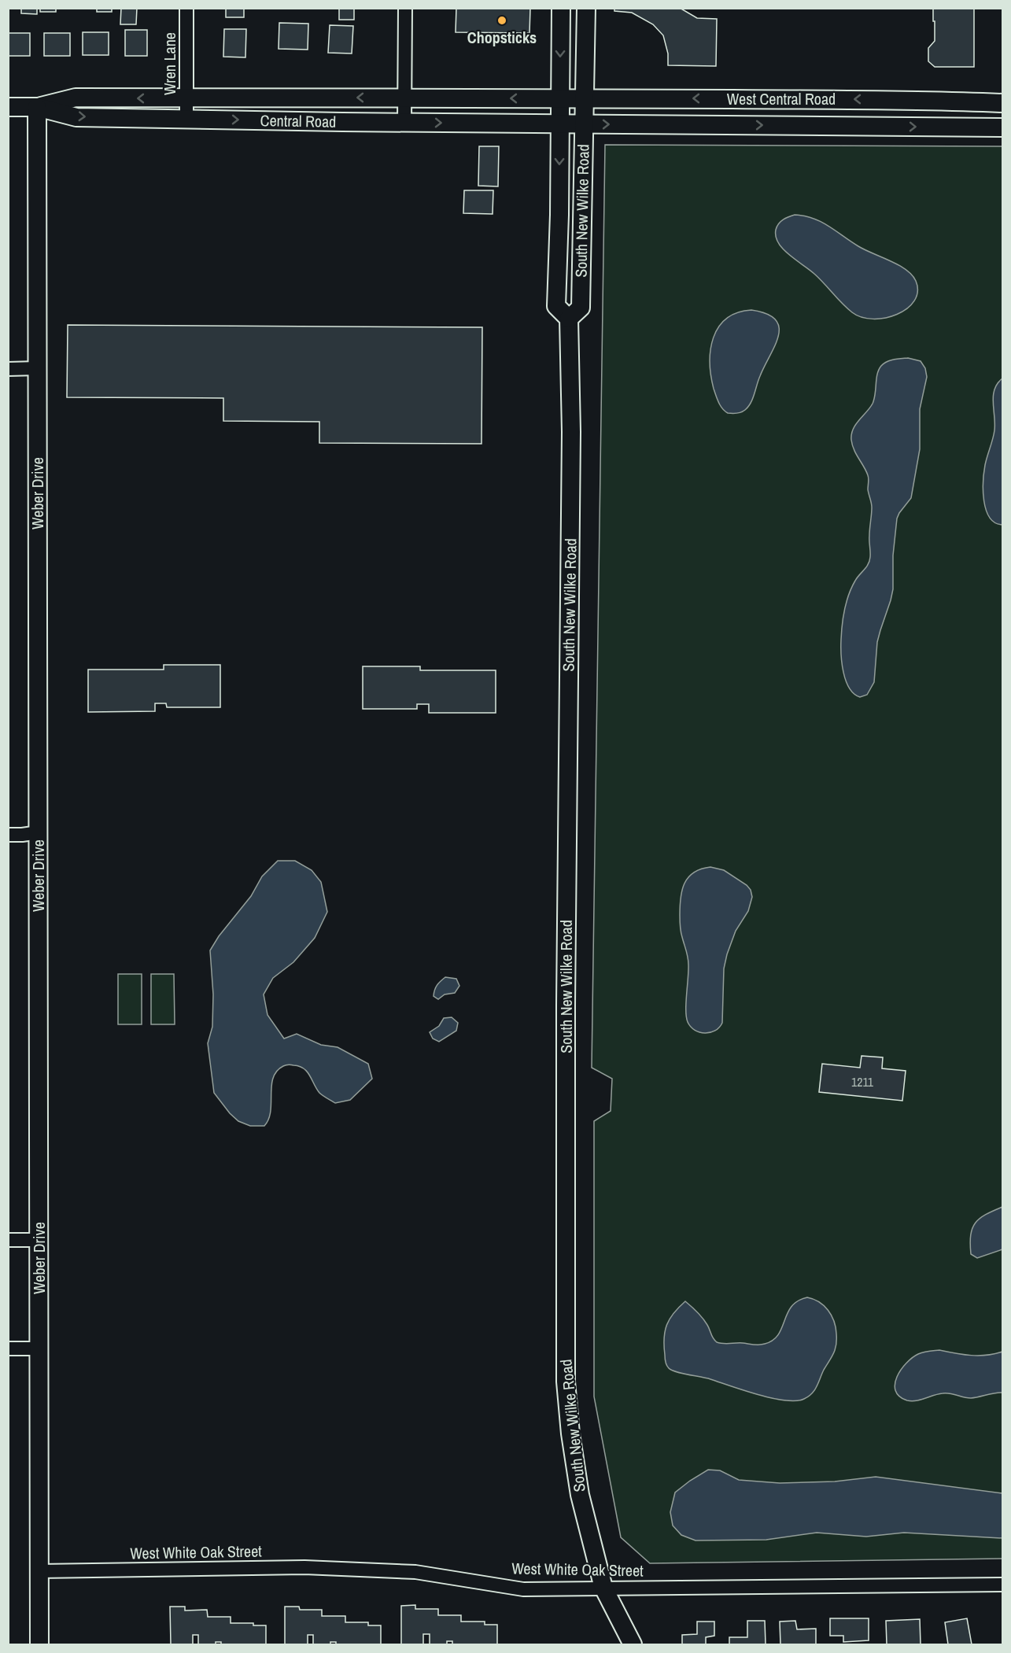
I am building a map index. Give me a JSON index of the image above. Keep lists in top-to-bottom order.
{
  "streets": {
    "main road": [
      "West Central Road",
      "Central Road",
      "South New Wilke Road",
      "Weber Drive"
    ],
    "street": ["Wren Lane", "West White Oak Street"]
  },
  "crossings": [
    ["Wren Lane", "Central Road"],
    ["West Central Road", "Central Road"],
    ["West Central Road", "South New Wilke Road"],
    ["Central Road", "South New Wilke Road"],
    ["Central Road", "Weber Drive"],
    ["South New Wilke Road", "West White Oak Street"],
    ["Weber Drive", "West White Oak Street"]
  ],
  "places": ["Chopsticks"],
  "house_numbers": ["1211"]
}
